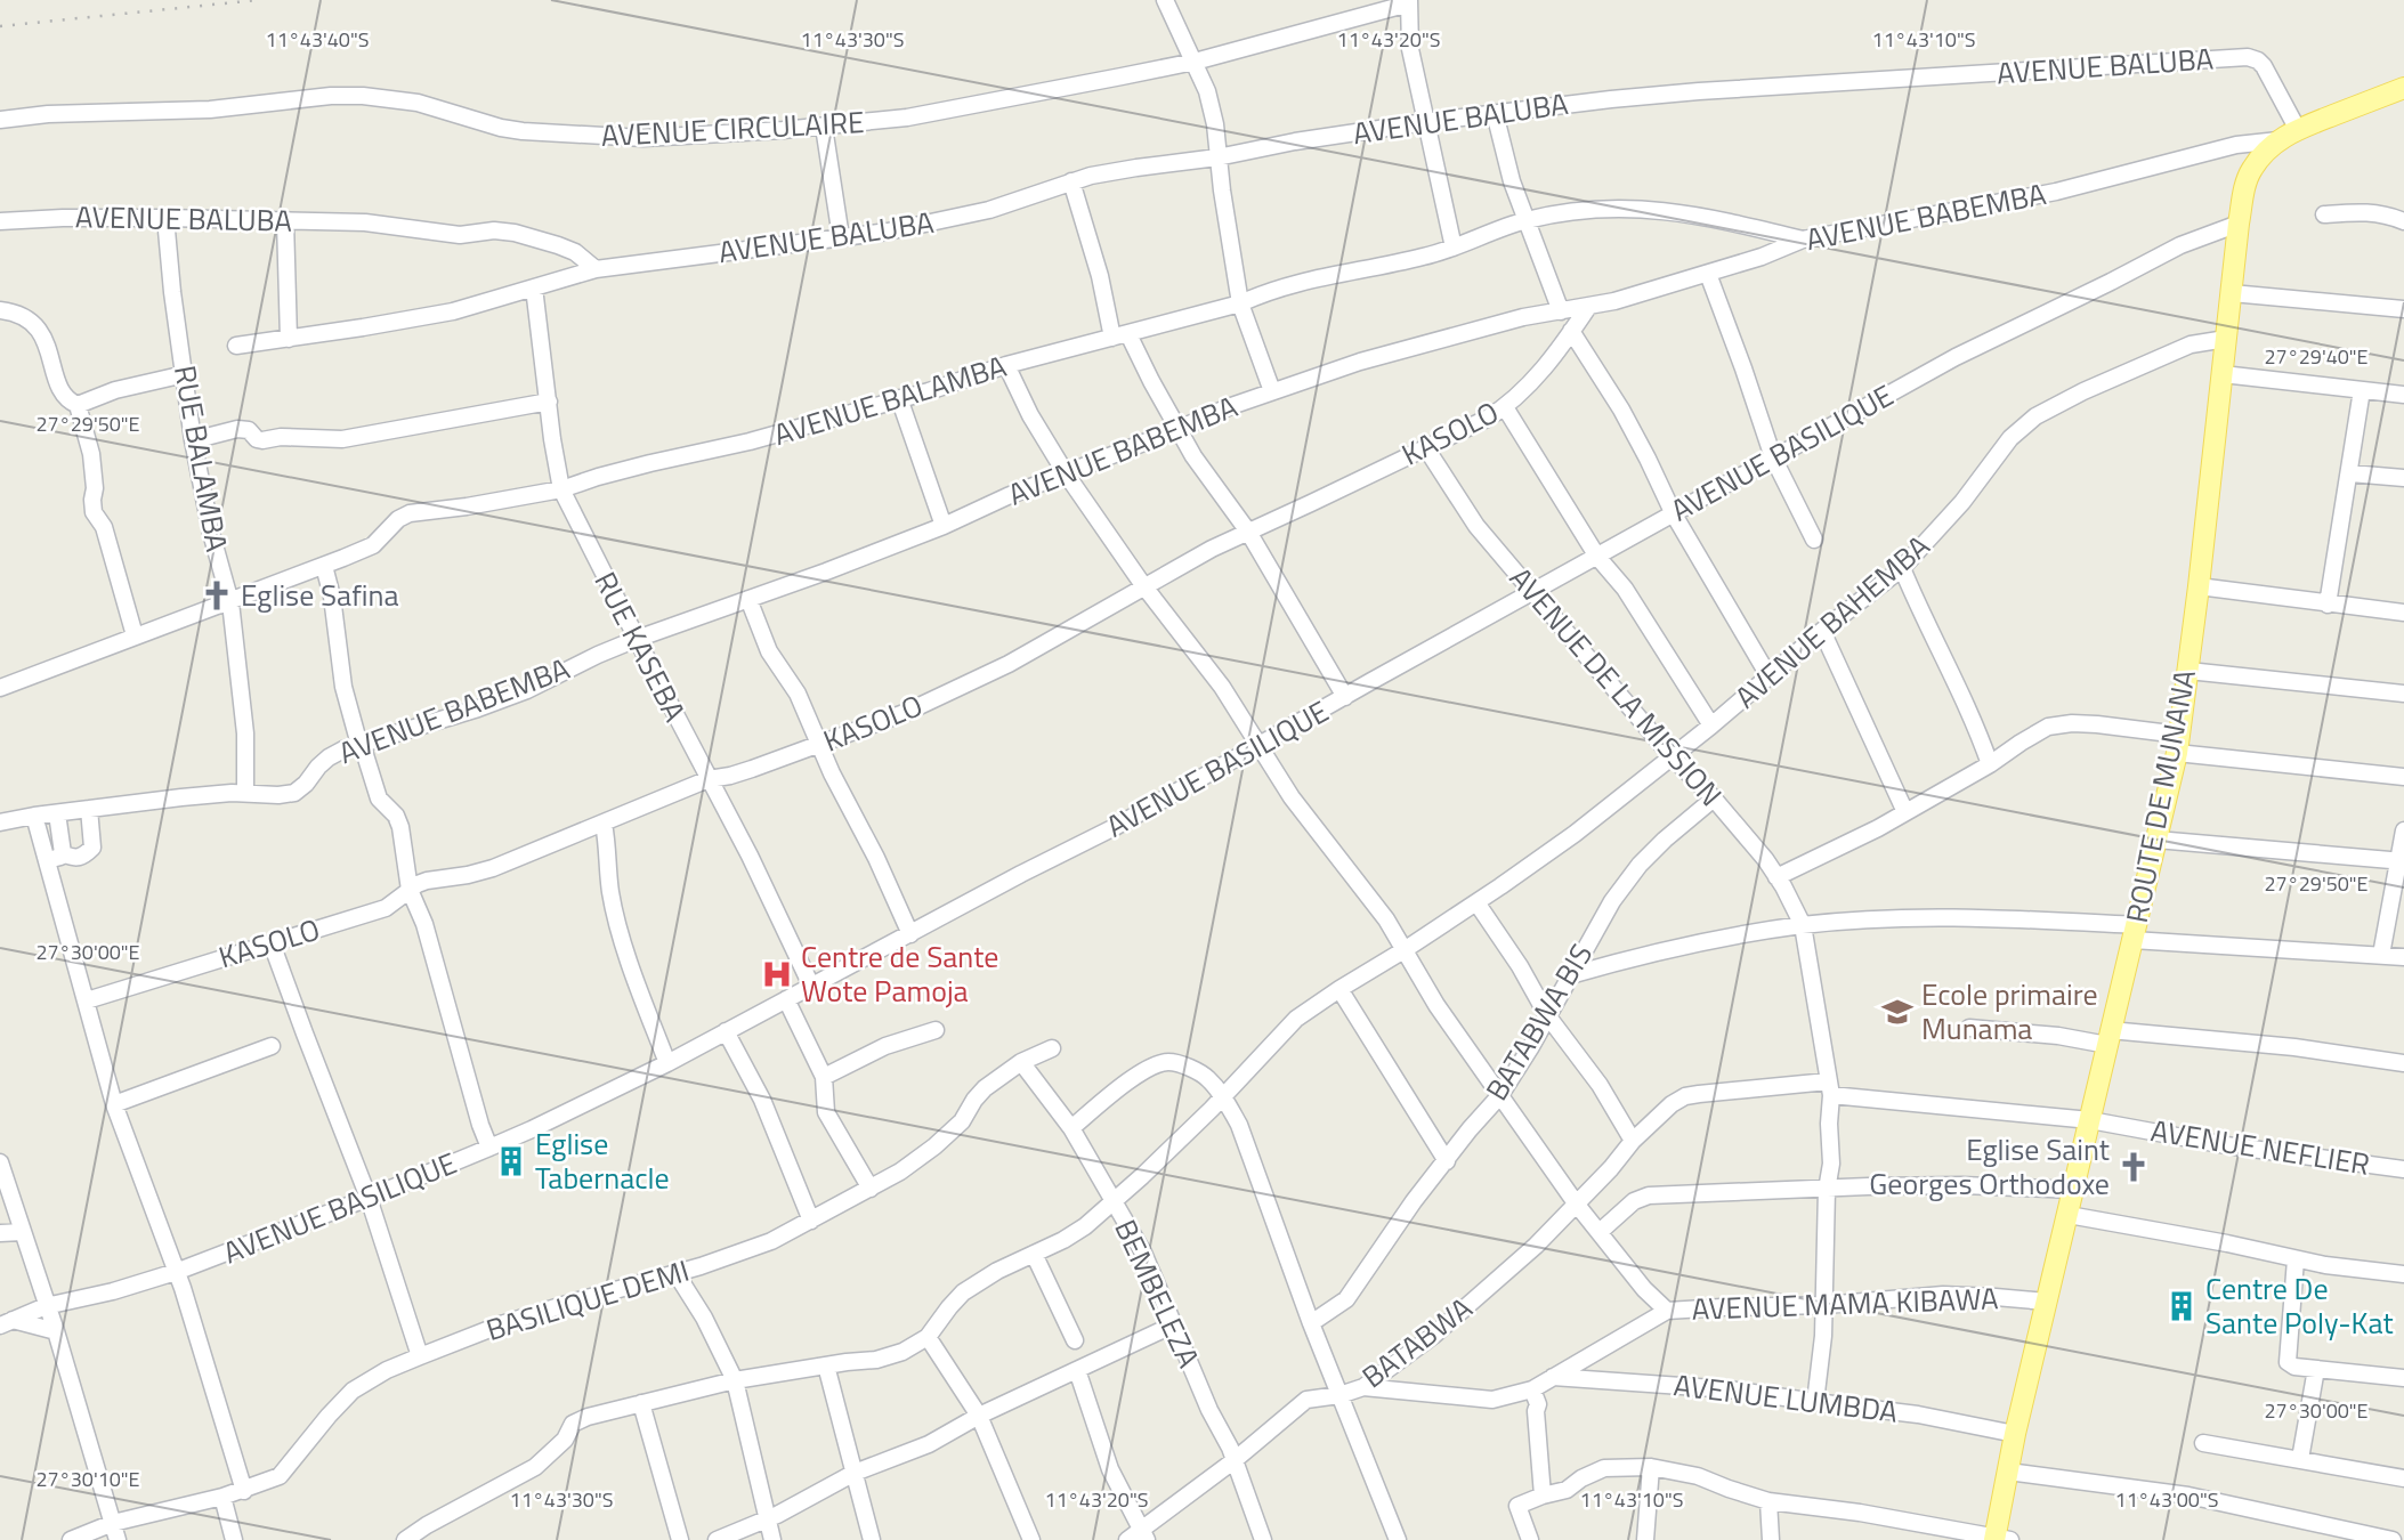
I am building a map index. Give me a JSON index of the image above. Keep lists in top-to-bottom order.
{
  "streets": {
    "main road": ["ROUTE DE MUNANA"],
    "street": [
      "AVENUE BALUBA",
      "AVENUE CIRCULAIRE",
      "AVENUE BABEMBA",
      "AVENUE BALAMBA",
      "KASOLO",
      "AVENUE BASILIQUE",
      "RUE BALAMBA",
      "AVENUE BAHEMBA",
      "RUE KASEBA",
      "AVENUE DE LA MISSION",
      "BATABWA BIS",
      "AVENUE NEFLIER",
      "BEMBELEZA",
      "BASILIQUE DEMI",
      "AVENUE MAMA KIBAWA",
      "BATABWA",
      "AVENUE LUMBDA"
    ]
  },
  "crossings": [
    ["AVENUE BALUBA", "RUE BALAMBA"],
    ["AVENUE BALUBA", "RUE KASEBA"],
    ["AVENUE BALUBA", "ROUTE DE MUNANA"],
    ["AVENUE BABEMBA", "AVENUE BALAMBA"],
    ["AVENUE BABEMBA", "KASOLO"],
    ["AVENUE BABEMBA", "RUE BALAMBA"],
    ["AVENUE BABEMBA", "RUE KASEBA"],
    ["AVENUE BABEMBA", "ROUTE DE MUNANA"],
    ["AVENUE BABEMBA", "AVENUE MAMA KIBAWA"],
    ["AVENUE BALAMBA", "RUE BALAMBA"],
    ["AVENUE BALAMBA", "RUE KASEBA"],
    ["AVENUE BALAMBA", "AVENUE MAMA KIBAWA"],
    ["KASOLO", "RUE KASEBA"],
    ["KASOLO", "AVENUE DE LA MISSION"],
    ["KASOLO", "AVENUE MAMA KIBAWA"],
    ["AVENUE BASILIQUE", "RUE KASEBA"],
    ["AVENUE BASILIQUE", "AVENUE DE LA MISSION"],
    ["AVENUE BASILIQUE", "ROUTE DE MUNANA"],
    ["AVENUE BASILIQUE", "AVENUE MAMA KIBAWA"],
    ["AVENUE BAHEMBA", "AVENUE DE LA MISSION"],
    ["AVENUE BAHEMBA", "ROUTE DE MUNANA"],
    ["AVENUE BAHEMBA", "BEMBELEZA"],
    ["AVENUE BAHEMBA", "AVENUE MAMA KIBAWA"],
    ["AVENUE DE LA MISSION", "BATABWA BIS"],
    ["AVENUE DE LA MISSION", "AVENUE NEFLIER"],
    ["ROUTE DE MUNANA", "AVENUE NEFLIER"],
    ["ROUTE DE MUNANA", "AVENUE MAMA KIBAWA"],
    ["ROUTE DE MUNANA", "AVENUE LUMBDA"],
    ["BATABWA BIS", "AVENUE MAMA KIBAWA"],
    ["AVENUE NEFLIER", "BATABWA"],
    ["BEMBELEZA", "BASILIQUE DEMI"],
    ["BEMBELEZA", "BATABWA"],
    ["AVENUE MAMA KIBAWA", "BATABWA"]
  ],
  "places": {
    "church": ["Eglise Safina", "Eglise Saint Georges Orthodoxe"],
    "hospital": ["Centre de Sante Wote Pamoja"],
    "school or university": ["Ecole primaire Munama"],
    "building": ["Eglise Tabernacle", "Centre De Sante Poly-Kat"]
  },
  "coordinates": [
    "11°43'40\"S",
    "11°43'30\"S",
    "11°43'20\"S",
    "11°43'10\"S",
    "27°29'40\"E",
    "27°29'50\"E",
    "27°30'00\"E",
    "27°30'10\"E",
    "11°43'00\"S"
  ]
}
